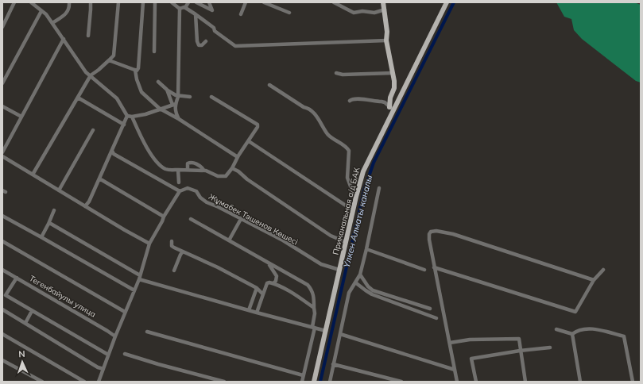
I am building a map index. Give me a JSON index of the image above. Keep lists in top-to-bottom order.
{
  "streets": {
    "main road": ["Приканальная а/д БАК"],
    "street": ["Жұмабек Тәшенов Көшесі", "Тегенбайулы улица"]
  },
  "crossings": [
    ["Приканальная а/д БАК", "Жұмабек Тәшенов Көшесі"]
  ],
  "water": ["Үлкен Алматы каналы"],
  "north": "top"
}
